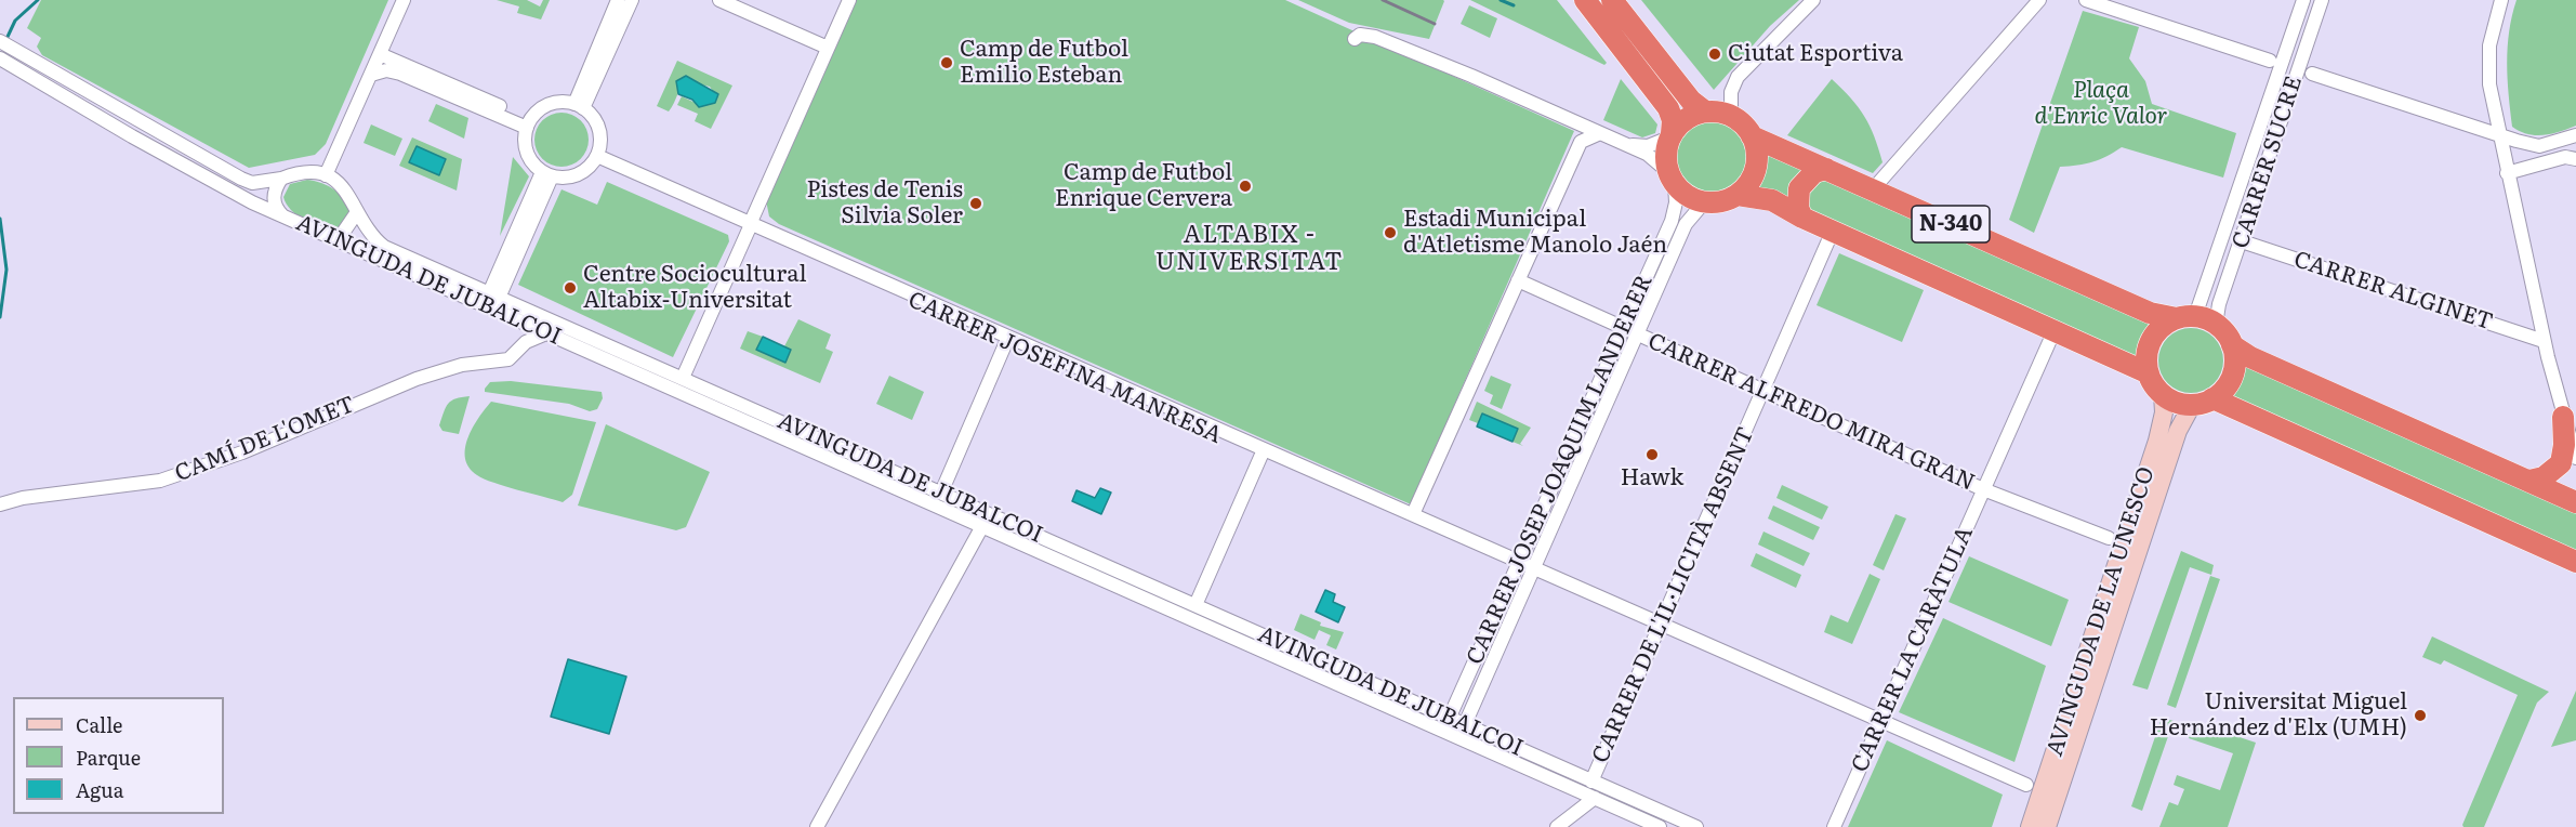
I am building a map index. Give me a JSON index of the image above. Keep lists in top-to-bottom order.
{
  "streets": {
    "highway": ["N-340"],
    "main road": ["AVINGUDA DE LA UNESCO"],
    "street": [
      "CARRER SUCRE",
      "AVINGUDA DE JUBALCOI",
      "CARRER ALGINET",
      "CARRER JOSEFINA MANRESA",
      "CARRER ALFREDO MIRA GRAN",
      "CAMÍ DE L'OMET",
      "CARRER JOSEP JOAQUIM LANDERER",
      "CARRER DE L'IL·LICITÀ ABSENT",
      "CARRER LA CARÀTULA"
    ]
  },
  "crossings": [
    ["CARRER SUCRE", "N-340"],
    ["CARRER SUCRE", "CARRER ALGINET"],
    ["CARRER SUCRE", "AVINGUDA DE LA UNESCO"],
    ["N-340", "CARRER JOSEP JOAQUIM LANDERER"],
    ["N-340", "CARRER DE L'IL·LICITÀ ABSENT"],
    ["N-340", "AVINGUDA DE LA UNESCO"],
    ["N-340", "CARRER LA CARÀTULA"],
    ["AVINGUDA DE JUBALCOI", "CAMÍ DE L'OMET"],
    ["AVINGUDA DE JUBALCOI", "CARRER JOSEP JOAQUIM LANDERER"],
    ["AVINGUDA DE JUBALCOI", "CARRER DE L'IL·LICITÀ ABSENT"],
    ["CARRER JOSEFINA MANRESA", "CARRER JOSEP JOAQUIM LANDERER"],
    ["CARRER ALFREDO MIRA GRAN", "CARRER JOSEP JOAQUIM LANDERER"],
    ["CARRER ALFREDO MIRA GRAN", "CARRER DE L'IL·LICITÀ ABSENT"],
    ["CARRER ALFREDO MIRA GRAN", "CARRER LA CARÀTULA"]
  ],
  "districts": ["ALTABIX - UNIVERSITAT"],
  "parks": ["Plaça d'Enric Valor"],
  "places": [
    "Ciutat Esportiva",
    "Camp de Futbol Emilio Esteban",
    "Camp de Futbol Enrique Cervera",
    "Pistes de Tenis Silvia Soler",
    "Estadi Municipal d'Atletisme Manolo Jaén",
    "Centre Sociocultural Altabix-Universitat",
    "Hawk",
    "Universitat Miguel Hernández d'Elx (UMH)"
  ],
  "legend": ["Calle", "Parque", "Agua"]
}
